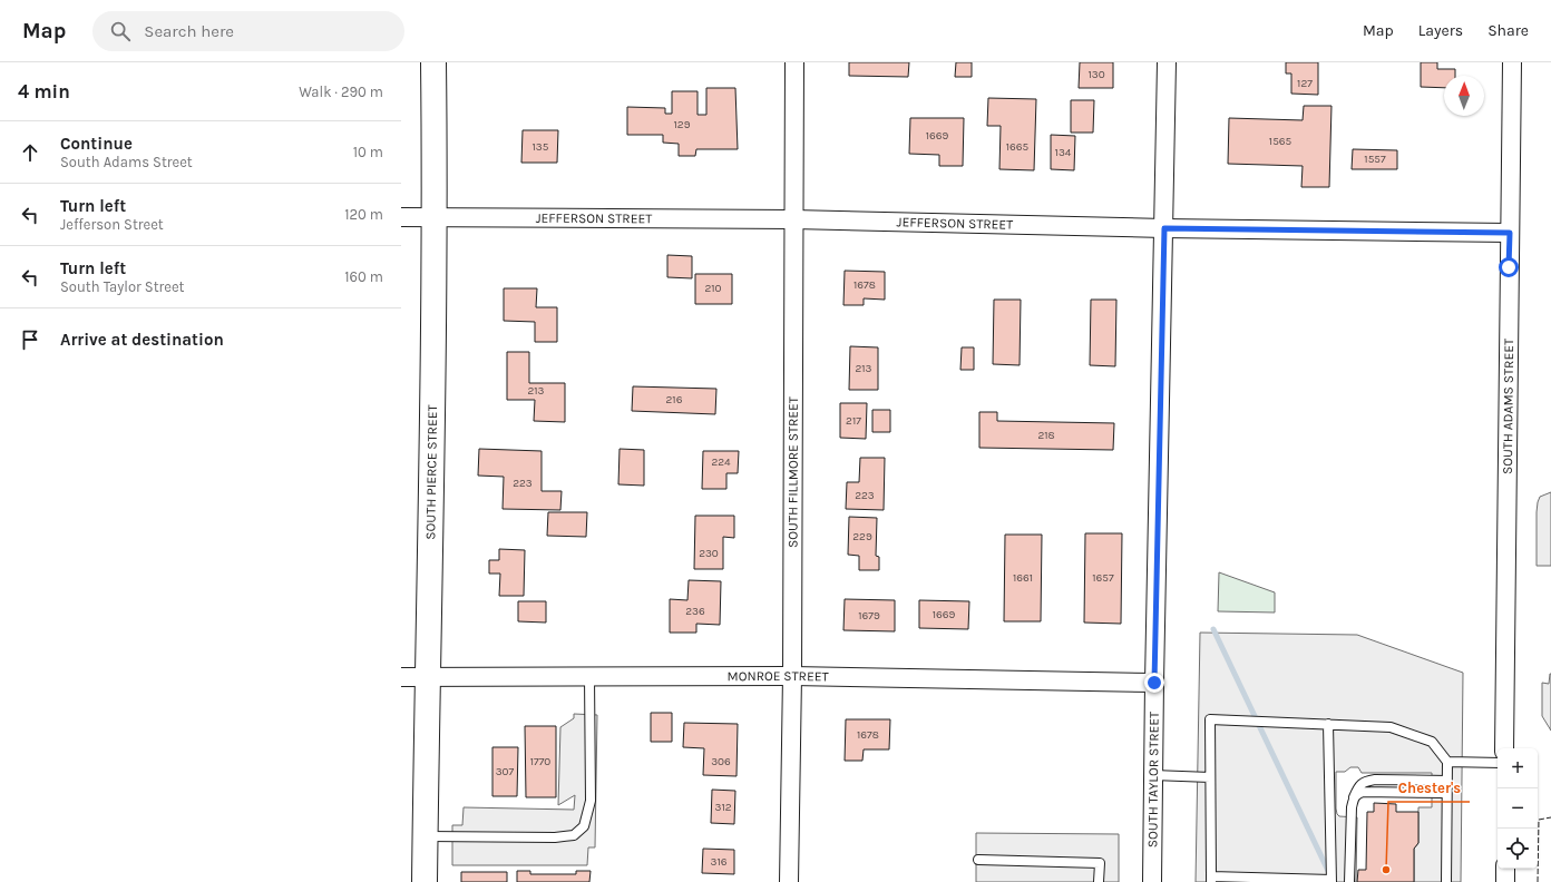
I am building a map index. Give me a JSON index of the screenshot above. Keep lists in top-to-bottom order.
{
  "streets": {
    "main road": ["SOUTH PIERCE STREET"],
    "street": [
      "JEFFERSON STREET",
      "SOUTH ADAMS STREET",
      "SOUTH FILLMORE STREET",
      "MONROE STREET",
      "SOUTH TAYLOR STREET"
    ]
  },
  "crossings": [
    ["JEFFERSON STREET", "SOUTH ADAMS STREET"],
    ["JEFFERSON STREET", "SOUTH PIERCE STREET"],
    ["JEFFERSON STREET", "SOUTH FILLMORE STREET"],
    ["JEFFERSON STREET", "SOUTH TAYLOR STREET"],
    ["SOUTH PIERCE STREET", "MONROE STREET"],
    ["SOUTH FILLMORE STREET", "MONROE STREET"],
    ["MONROE STREET", "SOUTH TAYLOR STREET"]
  ],
  "places": ["Chester's"],
  "house_numbers": [
    "130",
    "127",
    "129",
    "1669",
    "1565",
    "135",
    "1665",
    "134",
    "1557",
    "1678",
    "210",
    "213",
    "213",
    "216",
    "217",
    "218",
    "224",
    "223",
    "223",
    "229",
    "230",
    "1661",
    "1657",
    "236",
    "1669",
    "1679",
    "1678",
    "1770",
    "306",
    "307",
    "312",
    "316"
  ],
  "north": "top",
  "page": {
    "header": "Map",
    "search": "Search here",
    "nav": ["Map", "Layers", "Share"],
    "heading": ["4 min", "Walk · 290 m"],
    "list": [
      ["Continue", "South Adams Street", "10 m"],
      ["Turn left", "Jefferson Street", "120 m"],
      ["Turn left", "South Taylor Street", "160 m"],
      "Arrive at destination"
    ],
    "map_buttons": ["+", "−"]
  }
}
